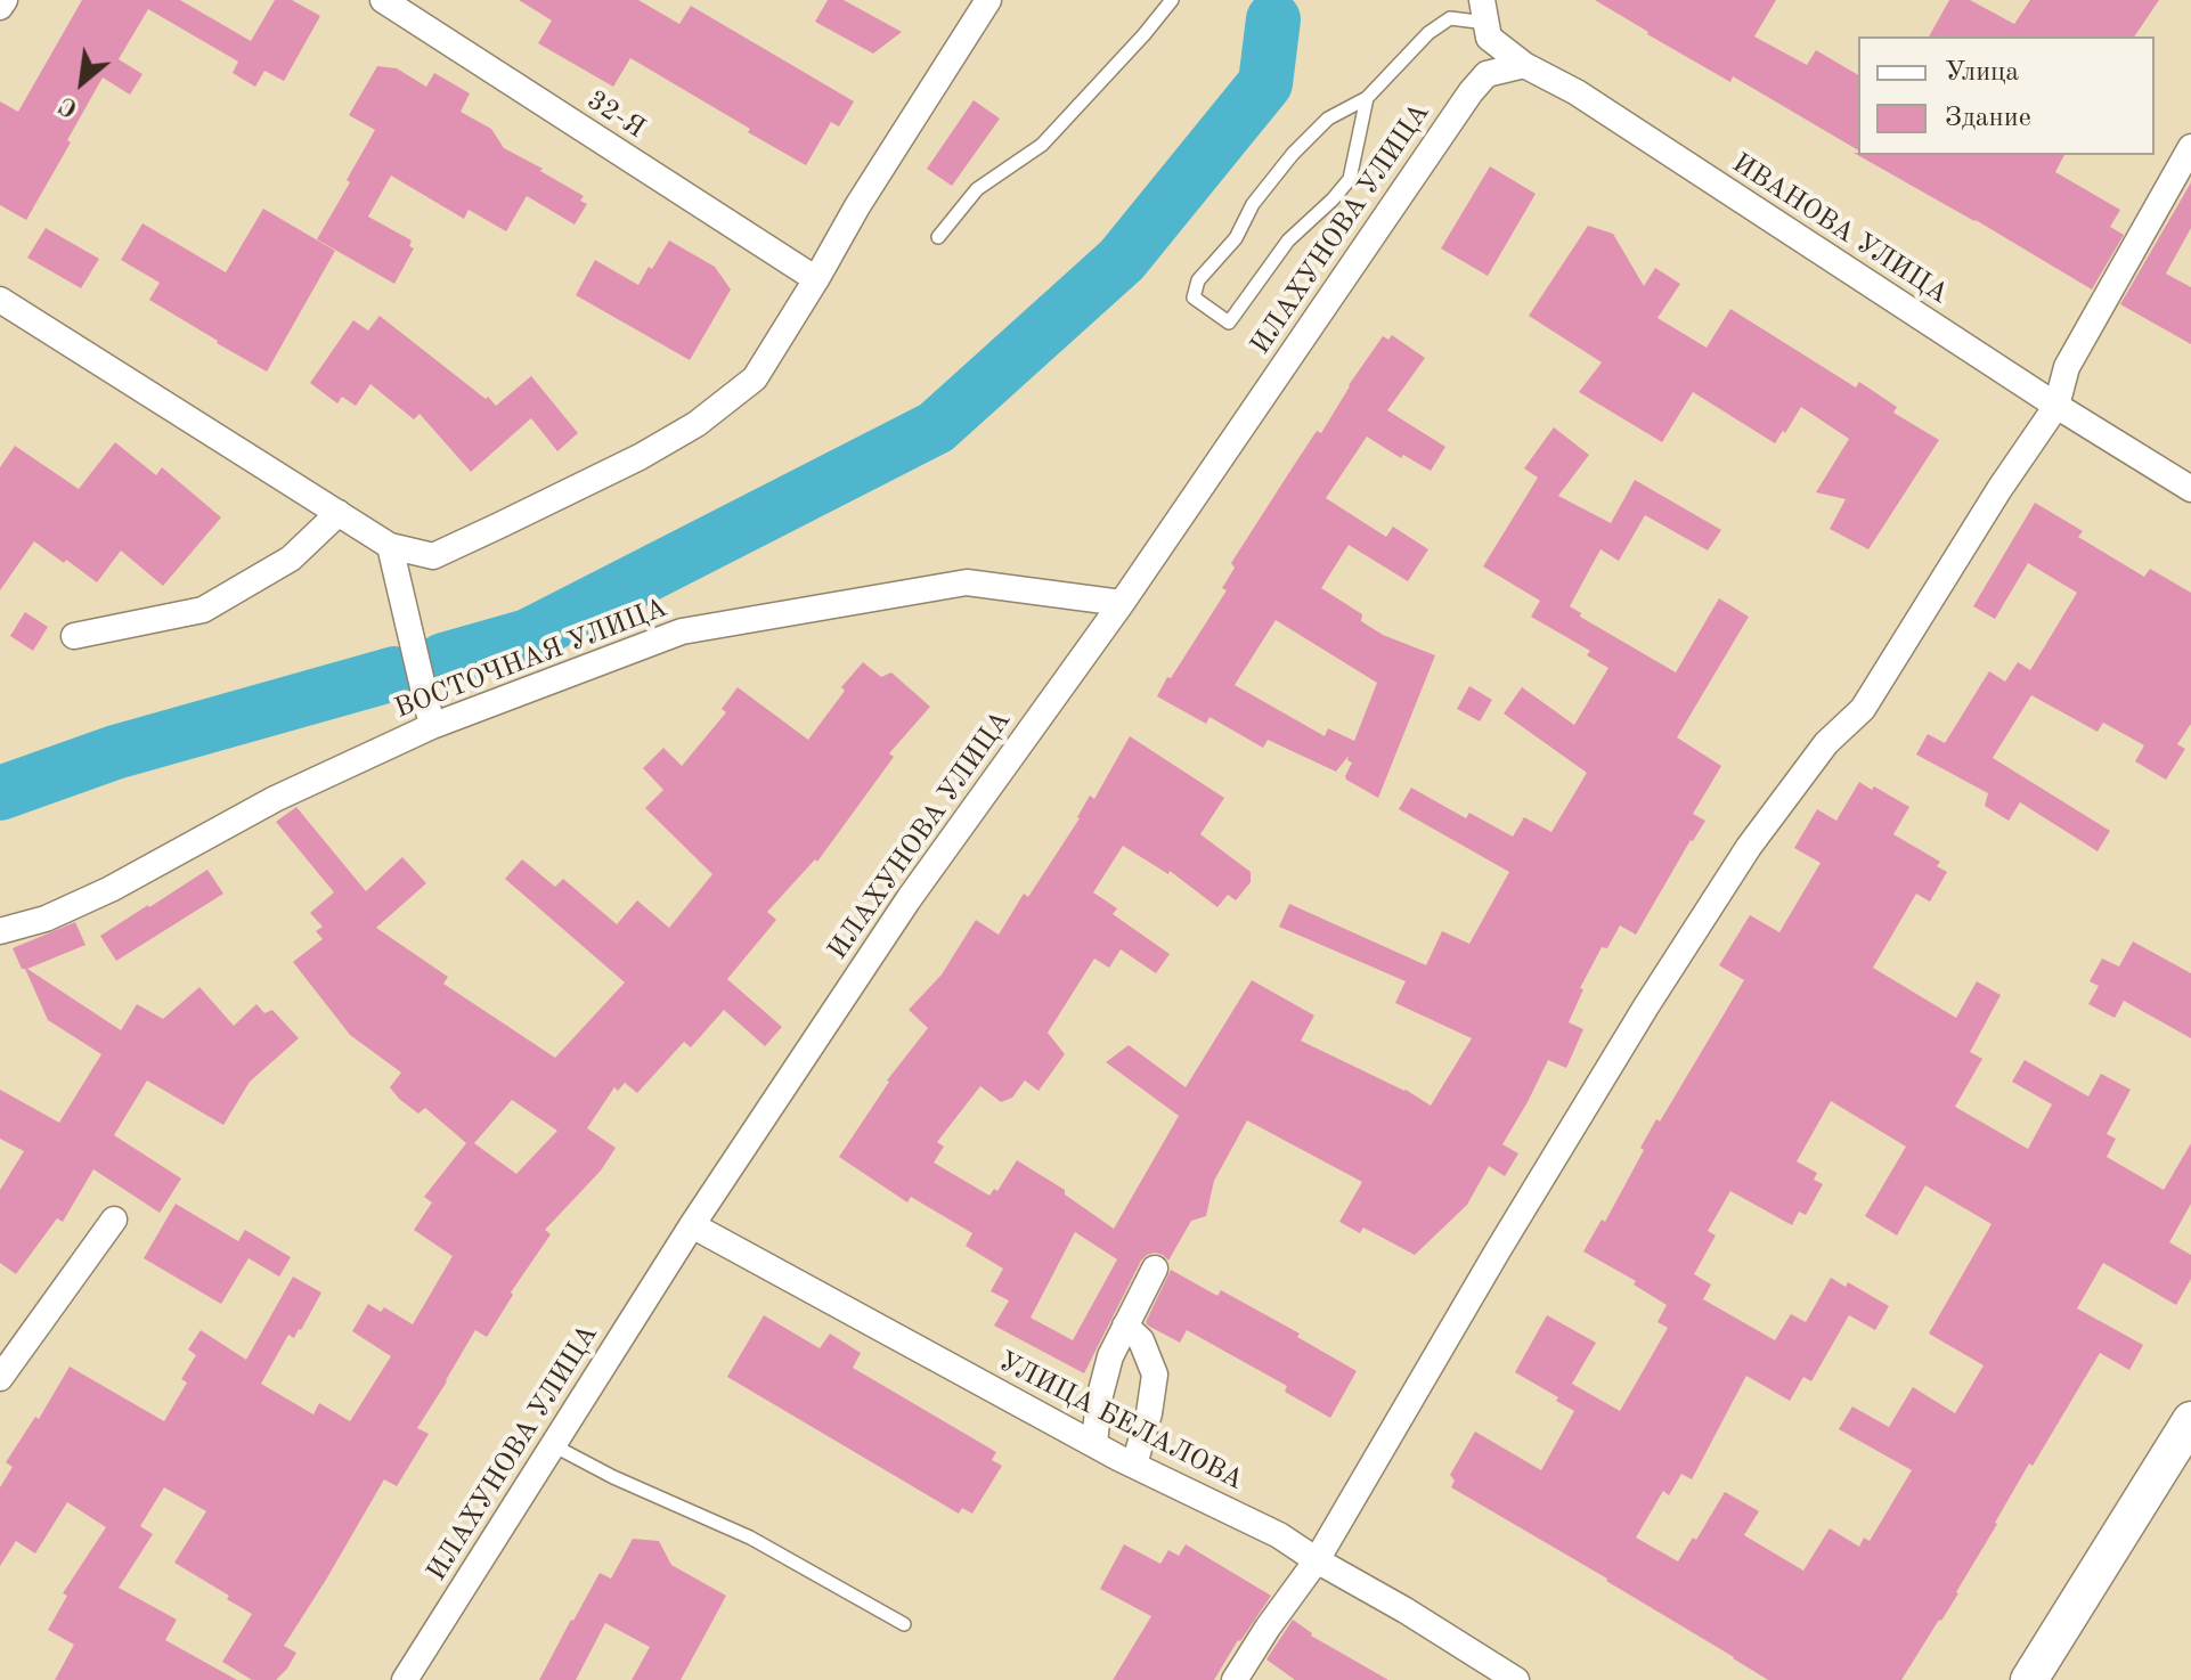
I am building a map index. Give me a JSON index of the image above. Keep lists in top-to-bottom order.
{
  "streets": {
    "street": [
      "32-Я",
      "ИЛАХУНОВА УЛИЦА",
      "ИВАНОВА УЛИЦА",
      "ВОСТОЧНАЯ УЛИЦА",
      "УЛИЦА БЕЛАЛОВА"
    ]
  },
  "crossings": [
    ["ИЛАХУНОВА УЛИЦА", "ИВАНОВА УЛИЦА"],
    ["ИЛАХУНОВА УЛИЦА", "ВОСТОЧНАЯ УЛИЦА"],
    ["ИЛАХУНОВА УЛИЦА", "УЛИЦА БЕЛАЛОВА"]
  ],
  "legend": ["Улица", "Здание"],
  "north": "bottom left"
}
